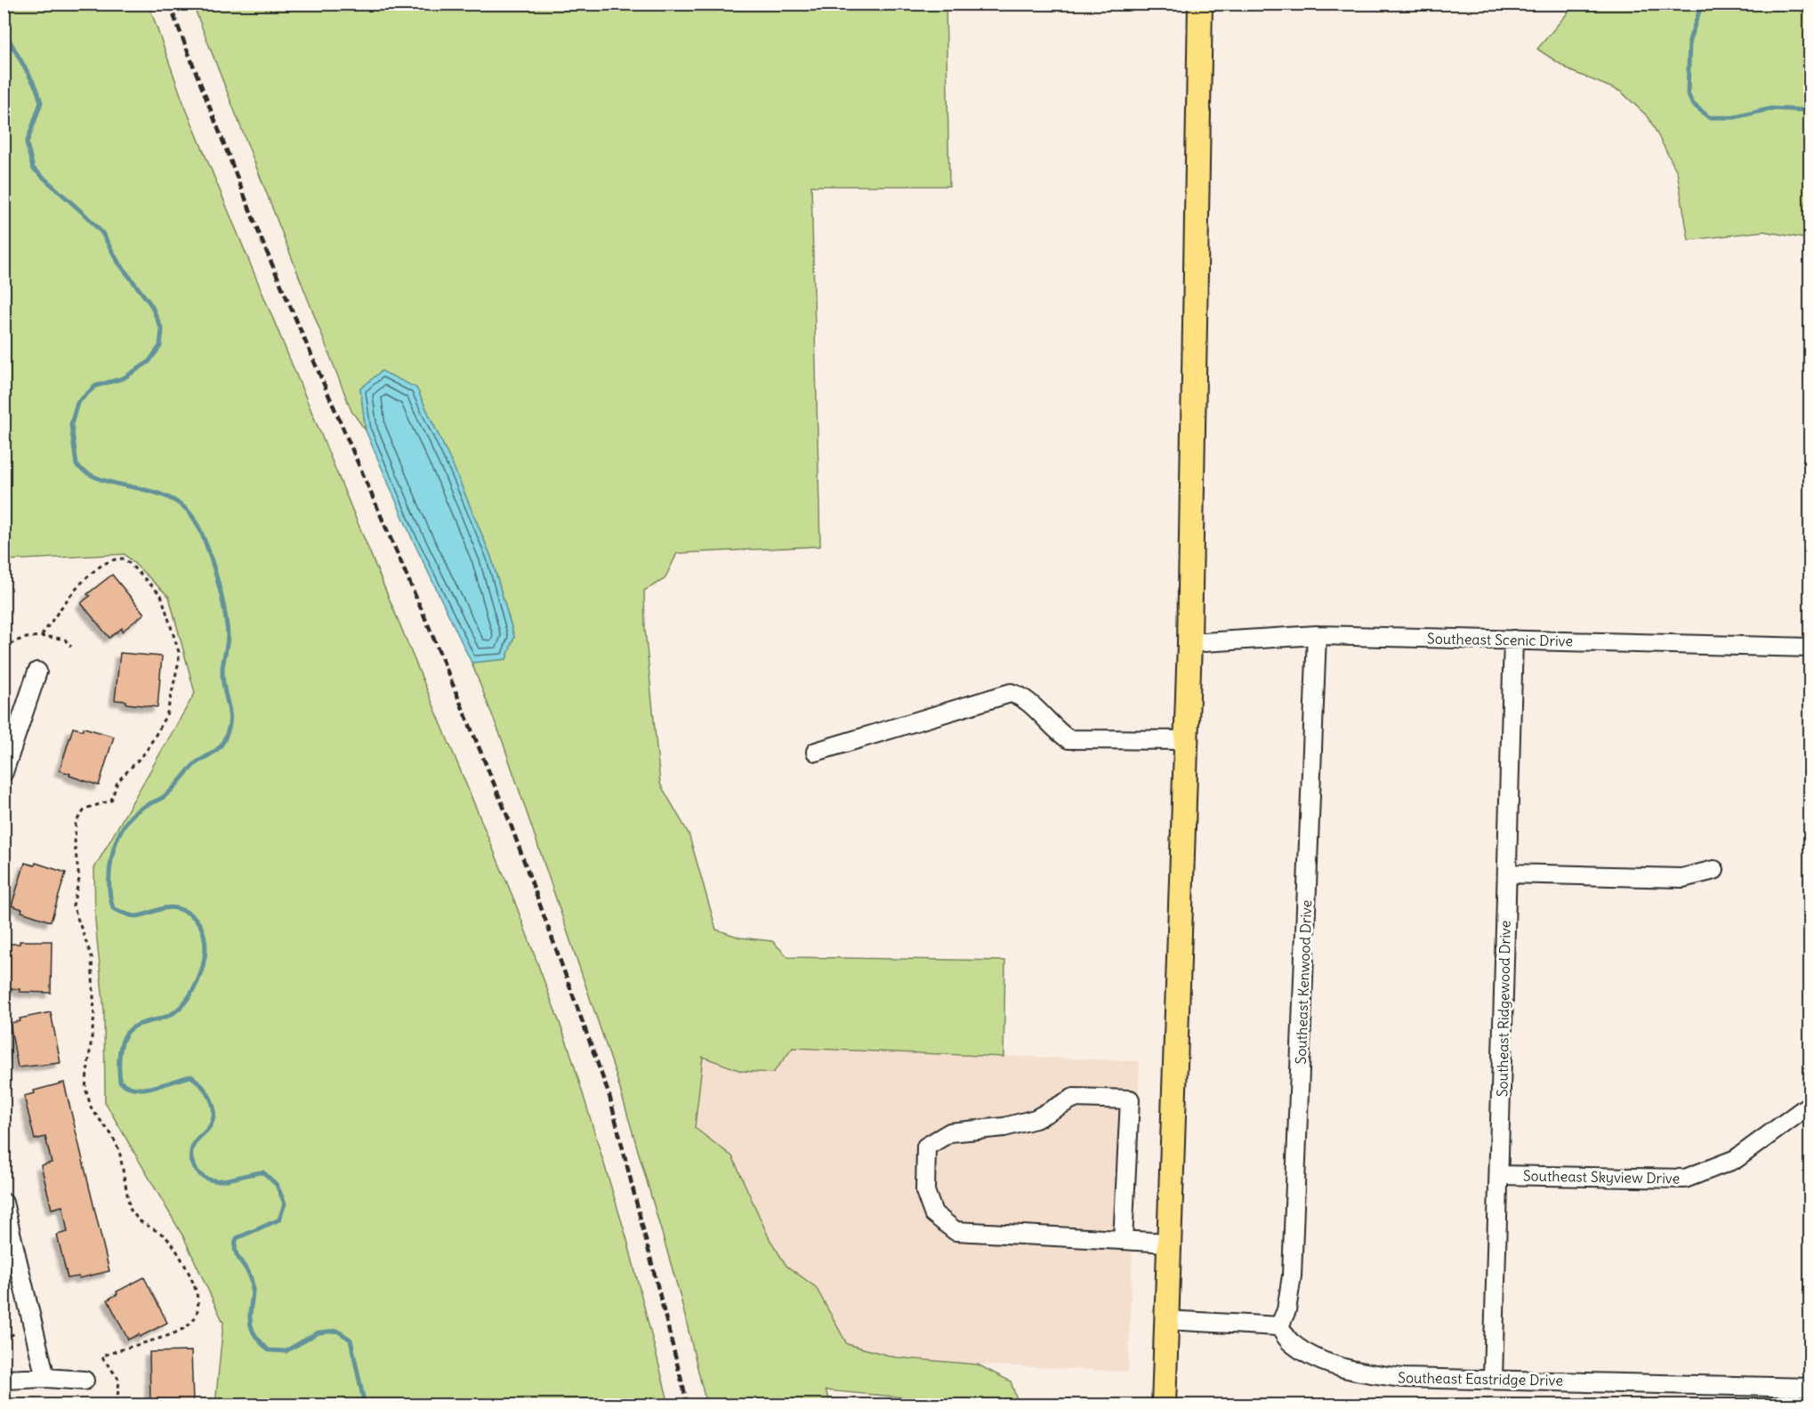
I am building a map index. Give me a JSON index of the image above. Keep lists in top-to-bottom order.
{
  "streets": {
    "street": [
      "Southeast Scenic Drive",
      "Southeast Kenwood Drive",
      "Southeast Ridgewood Drive",
      "Southeast Skyview Drive",
      "Southeast Eastridge Drive"
    ]
  },
  "crossings": [
    ["Southeast Scenic Drive", "Southeast Kenwood Drive"],
    ["Southeast Scenic Drive", "Southeast Ridgewood Drive"],
    ["Southeast Kenwood Drive", "Southeast Eastridge Drive"],
    ["Southeast Ridgewood Drive", "Southeast Skyview Drive"],
    ["Southeast Ridgewood Drive", "Southeast Eastridge Drive"]
  ]
}
